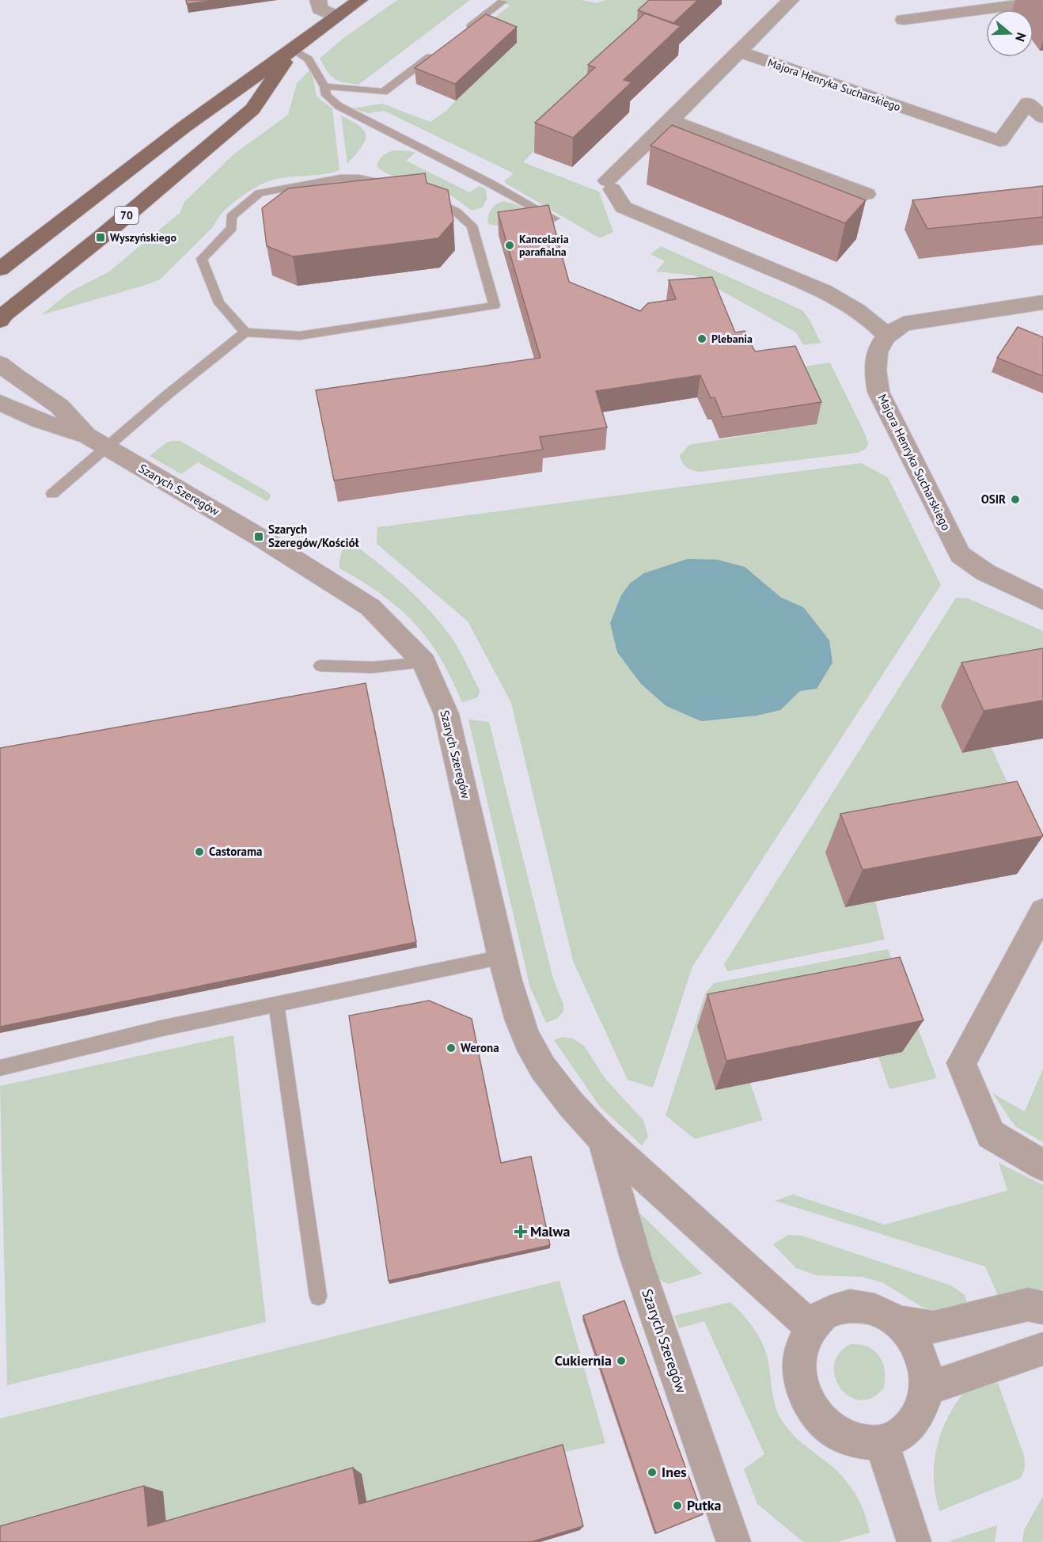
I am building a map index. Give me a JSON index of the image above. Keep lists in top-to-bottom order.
{
  "streets": {
    "main road": ["70"],
    "street": ["Majora Henryka Sucharskiego", "Szarych Szeregów"]
  },
  "places": {
    "transit": ["Wyszyńskiego", "Szarych Szeregów/Kościół"],
    "other": [
      "Kancelaria parafialna",
      "Plebania",
      "OSIR",
      "Castorama",
      "Werona",
      "Cukiernia",
      "Ines",
      "Putka"
    ],
    "health": ["Malwa"]
  },
  "north": "right"
}
